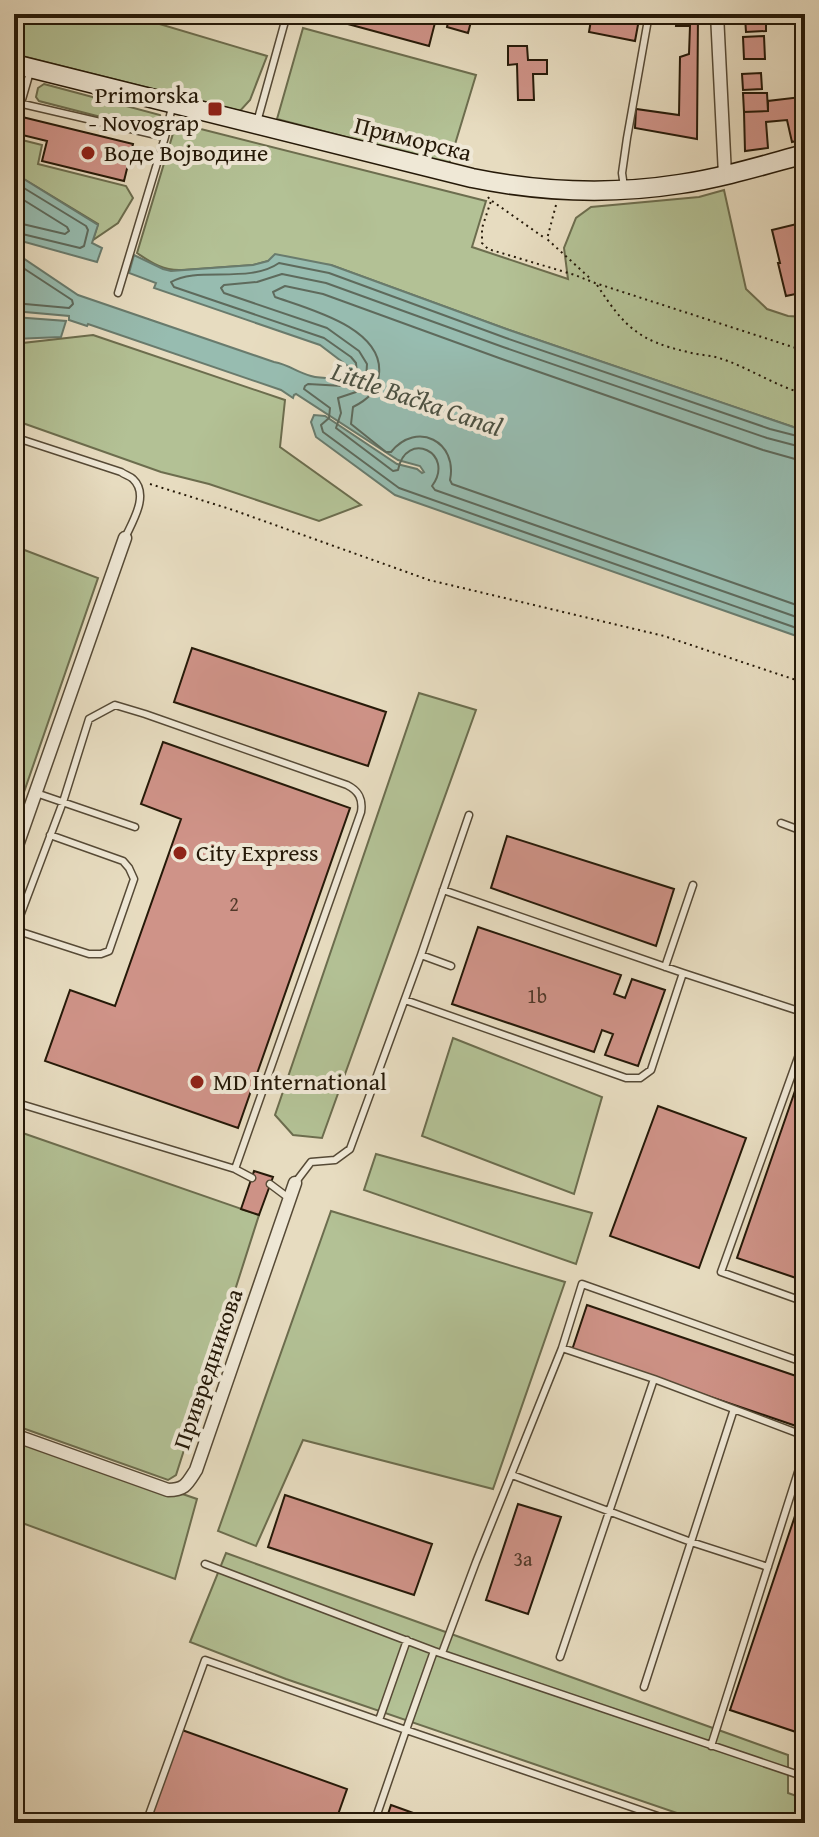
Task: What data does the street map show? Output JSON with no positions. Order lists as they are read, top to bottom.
{
  "streets": {
    "street": ["Приморска", "Привредникова"]
  },
  "water": ["Little Bačka Canal"],
  "places": {
    "transit": ["Primorska - Novograp"],
    "other": ["Воде Војводине", "City Express", "MD International"]
  },
  "house_numbers": ["2", "1b", "3a"]
}
